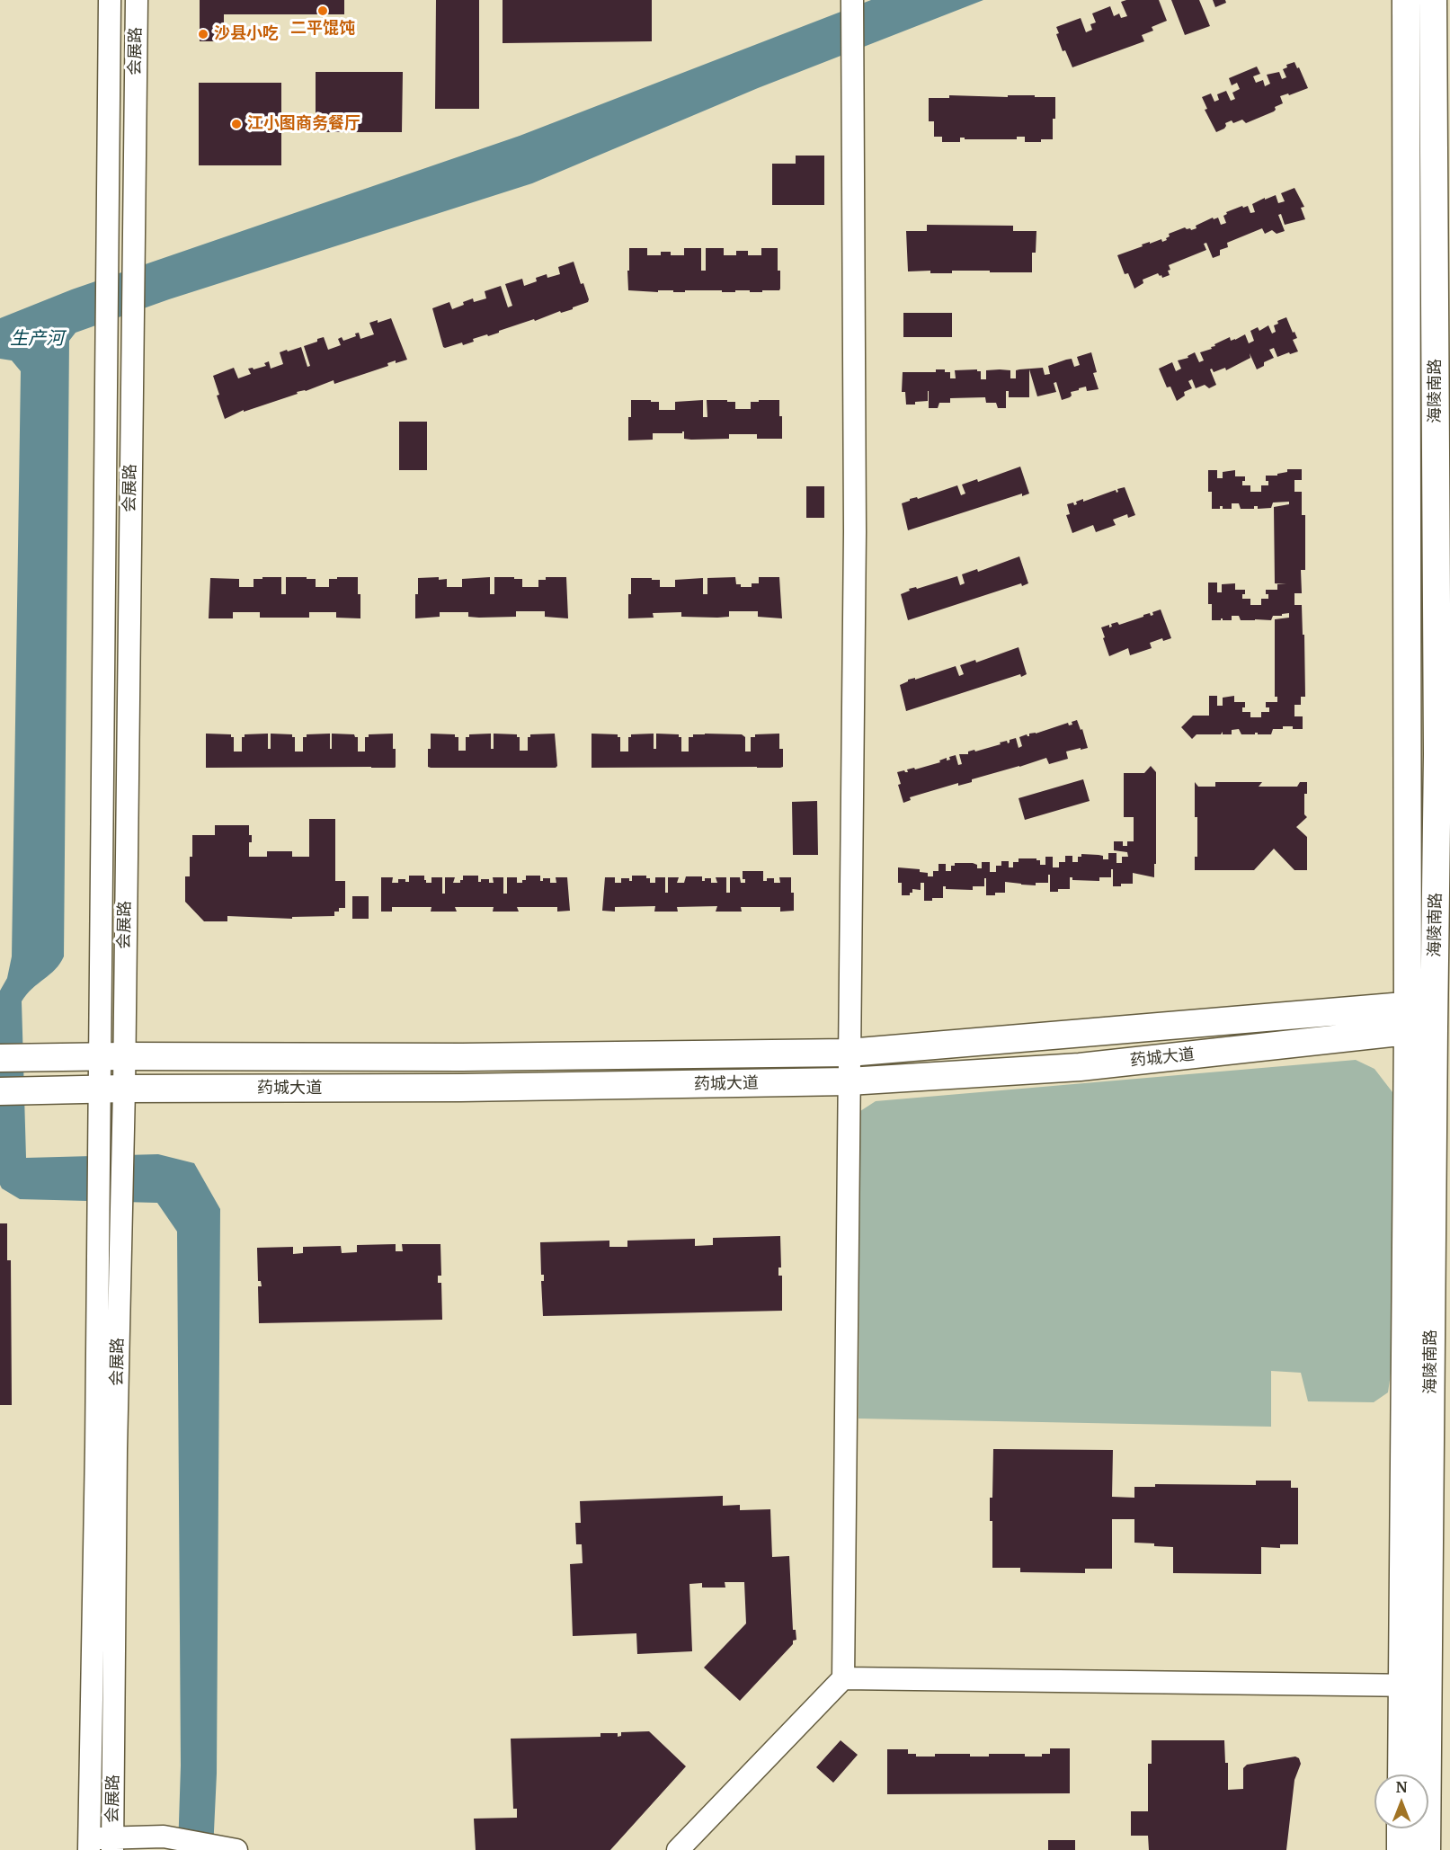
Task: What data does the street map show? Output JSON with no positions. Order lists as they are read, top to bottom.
{
  "streets": {
    "main road": ["海陵南路", "药城大道"],
    "street": ["会展路"]
  },
  "crossings": [
    ["会展路", "药城大道"],
    ["海陵南路", "药城大道"]
  ],
  "water": ["生产河"],
  "places": ["二平馄饨", "沙县小吃", "江小图商务餐厅"],
  "north": "top"
}
